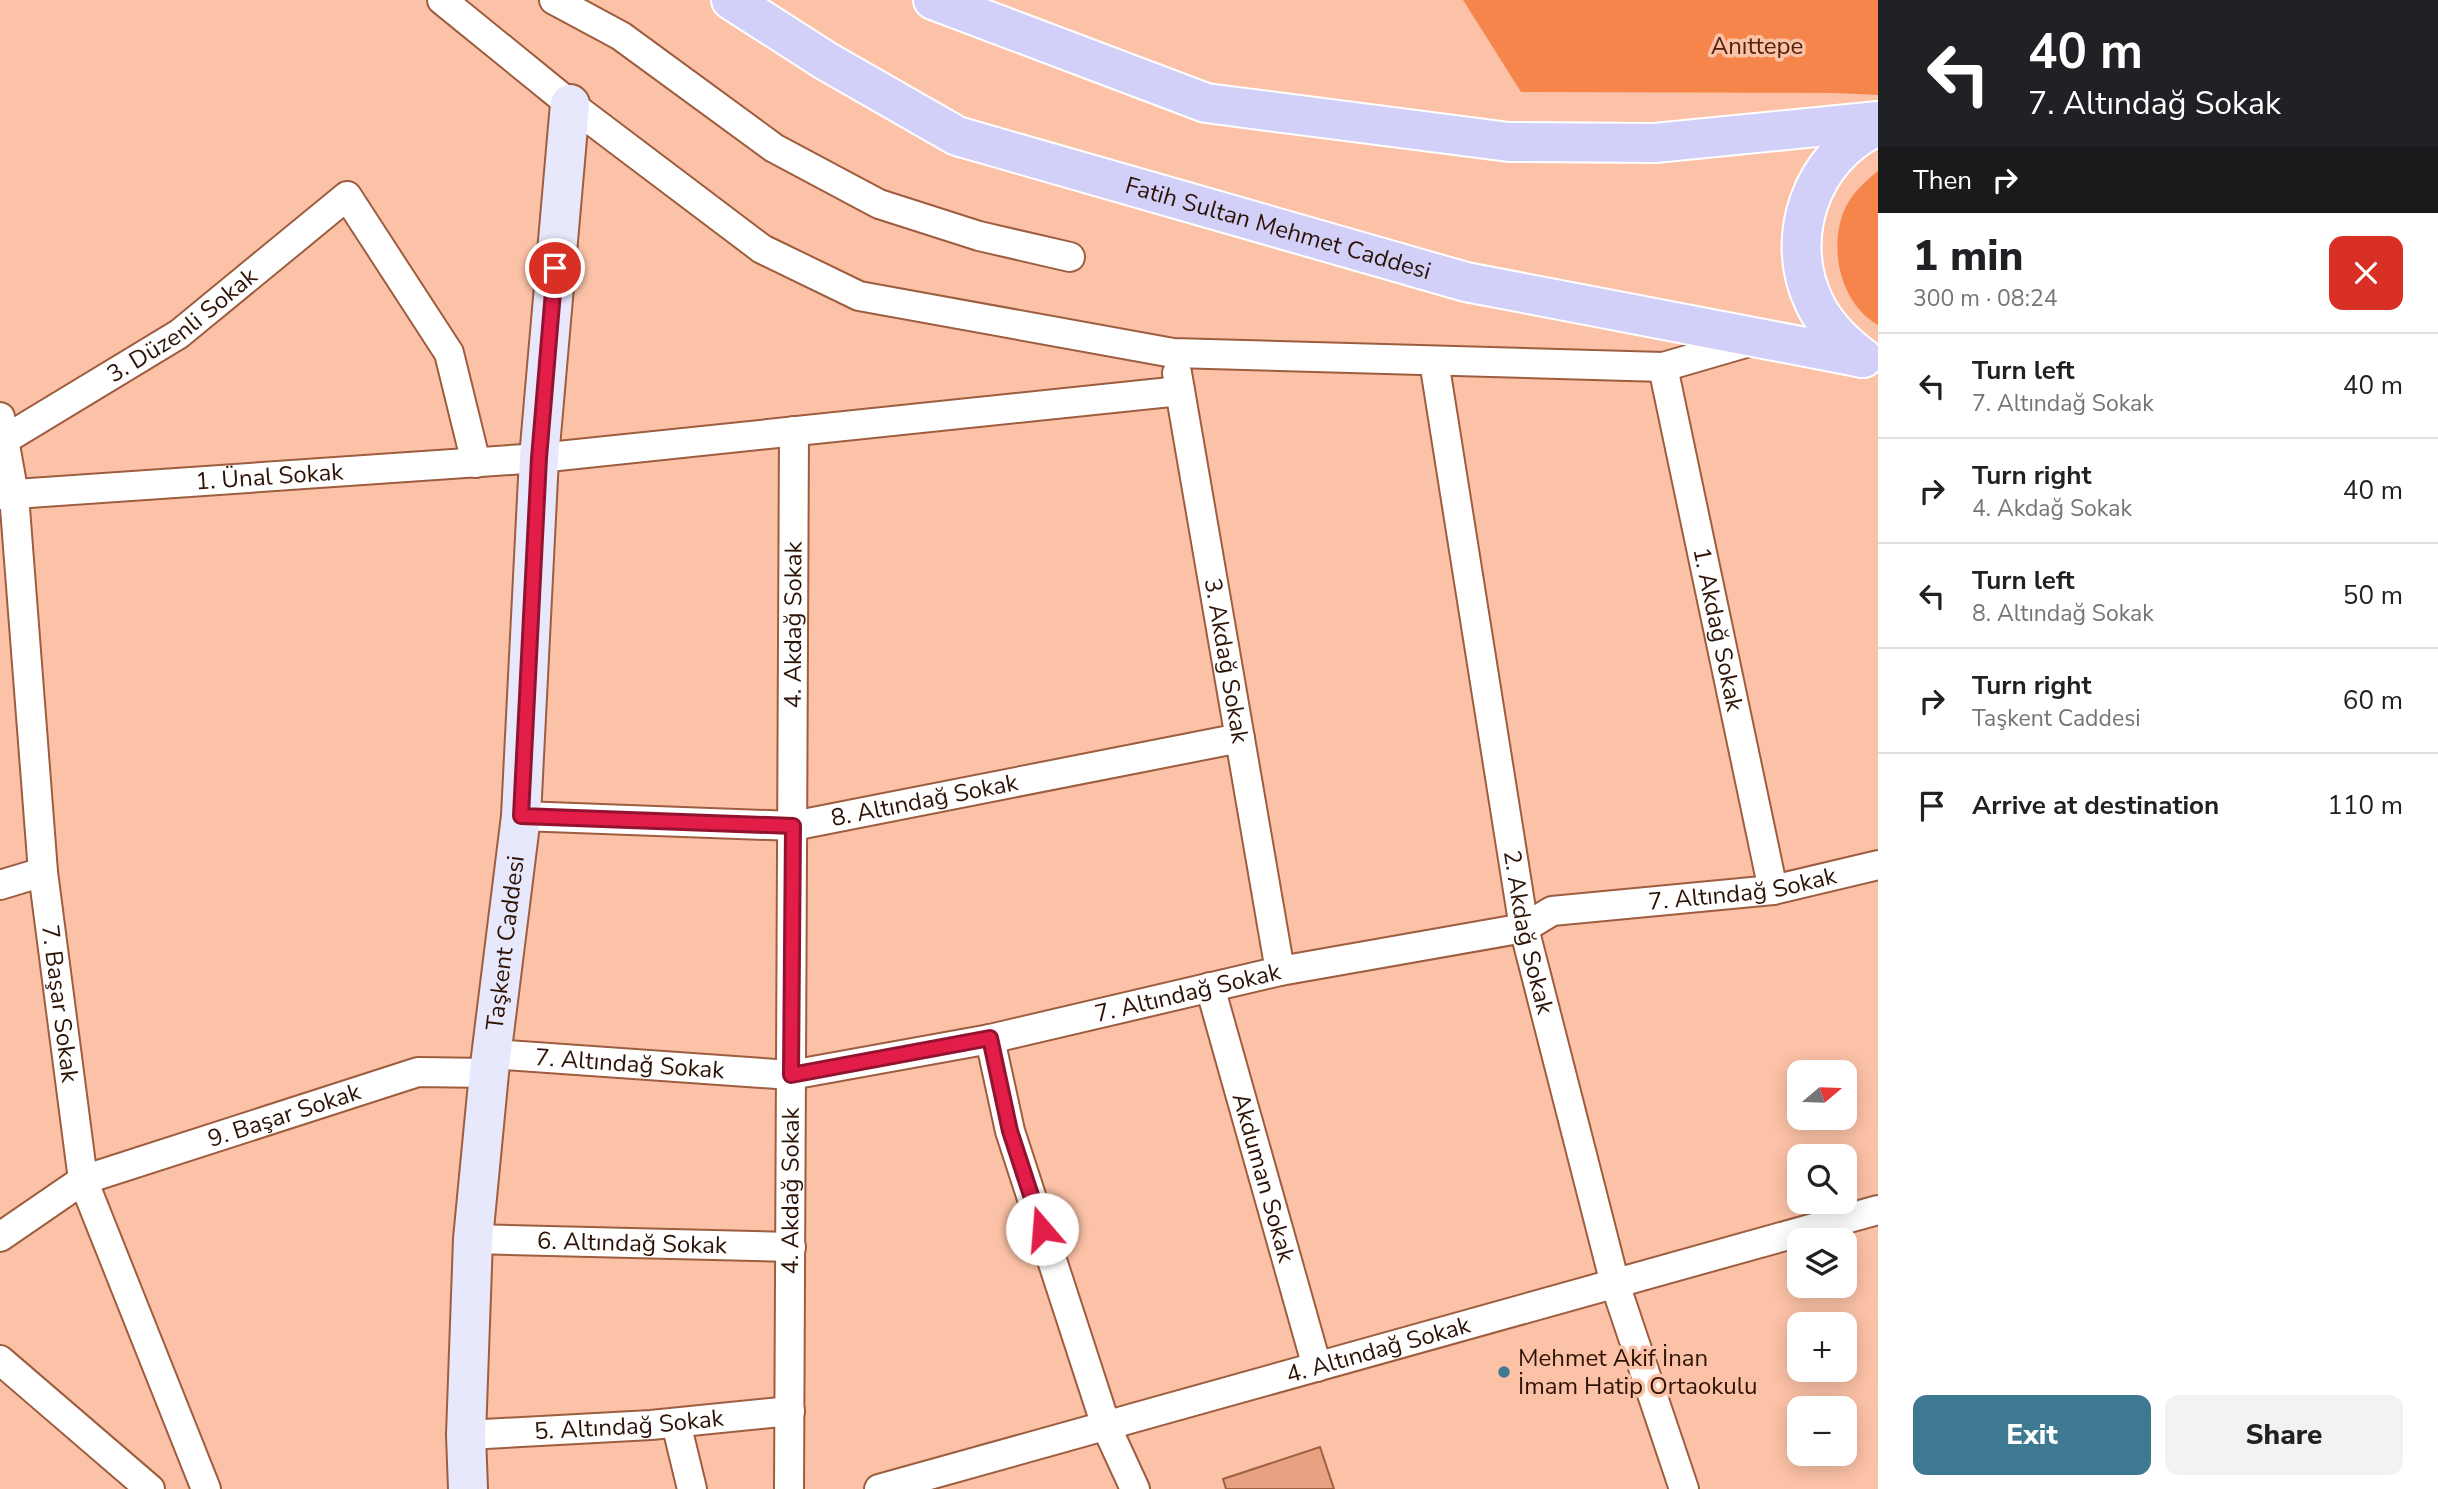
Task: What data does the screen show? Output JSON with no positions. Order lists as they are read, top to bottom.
{
  "streets": {
    "main road": ["Fatih Sultan Mehmet Caddesi"],
    "street": [
      "3. Düzenli Sokak",
      "1. Ünal Sokak",
      "4. Akdağ Sokak",
      "1. Akdağ Sokak",
      "3. Akdağ Sokak",
      "8. Altındağ Sokak",
      "7. Altındağ Sokak",
      "2. Akdağ Sokak",
      "Taşkent Caddesi",
      "7. Başar Sokak",
      "9. Başar Sokak",
      "Akduman Sokak",
      "6. Altındağ Sokak",
      "4. Altındağ Sokak",
      "5. Altındağ Sokak"
    ]
  },
  "crossings": [
    ["3. Düzenli Sokak", "1. Ünal Sokak"],
    ["3. Düzenli Sokak", "7. Başar Sokak"],
    ["1. Ünal Sokak", "4. Akdağ Sokak"],
    ["1. Ünal Sokak", "3. Akdağ Sokak"],
    ["1. Ünal Sokak", "Taşkent Caddesi"],
    ["1. Ünal Sokak", "7. Başar Sokak"],
    ["4. Akdağ Sokak", "8. Altındağ Sokak"],
    ["4. Akdağ Sokak", "7. Altındağ Sokak"],
    ["4. Akdağ Sokak", "6. Altındağ Sokak"],
    ["4. Akdağ Sokak", "5. Altındağ Sokak"],
    ["1. Akdağ Sokak", "7. Altındağ Sokak"],
    ["3. Akdağ Sokak", "8. Altındağ Sokak"],
    ["3. Akdağ Sokak", "7. Altındağ Sokak"],
    ["8. Altındağ Sokak", "Taşkent Caddesi"],
    ["7. Altındağ Sokak", "2. Akdağ Sokak"],
    ["7. Altındağ Sokak", "Taşkent Caddesi"],
    ["7. Altındağ Sokak", "9. Başar Sokak"],
    ["7. Altındağ Sokak", "Akduman Sokak"],
    ["2. Akdağ Sokak", "4. Altındağ Sokak"],
    ["Taşkent Caddesi", "9. Başar Sokak"],
    ["Taşkent Caddesi", "6. Altındağ Sokak"],
    ["Taşkent Caddesi", "5. Altındağ Sokak"],
    ["7. Başar Sokak", "9. Başar Sokak"],
    ["Akduman Sokak", "4. Altındağ Sokak"]
  ],
  "parks": ["Anıttepe"],
  "places": ["Mehmet Akif İnan İmam Hatip Ortaokulu"],
  "north": "right",
  "page": {
    "turn": ["40 m", "7. Altındağ Sokak"],
    "then": "Then",
    "heading": ["1 min", "300 m · 08:24"],
    "list": [
      {
        "name": "Turn left",
        "note": "7. Altındağ Sokak",
        "value": "40 m"
      },
      {
        "name": "Turn right",
        "note": "4. Akdağ Sokak",
        "value": "40 m"
      },
      {
        "name": "Turn left",
        "note": "8. Altındağ Sokak",
        "value": "50 m"
      },
      {
        "name": "Turn right",
        "note": "Taşkent Caddesi",
        "value": "60 m"
      },
      {
        "name": "Arrive at destination",
        "value": "110 m"
      }
    ],
    "map_buttons": ["+", "−"],
    "buttons": ["Exit", "Share"]
  }
}
